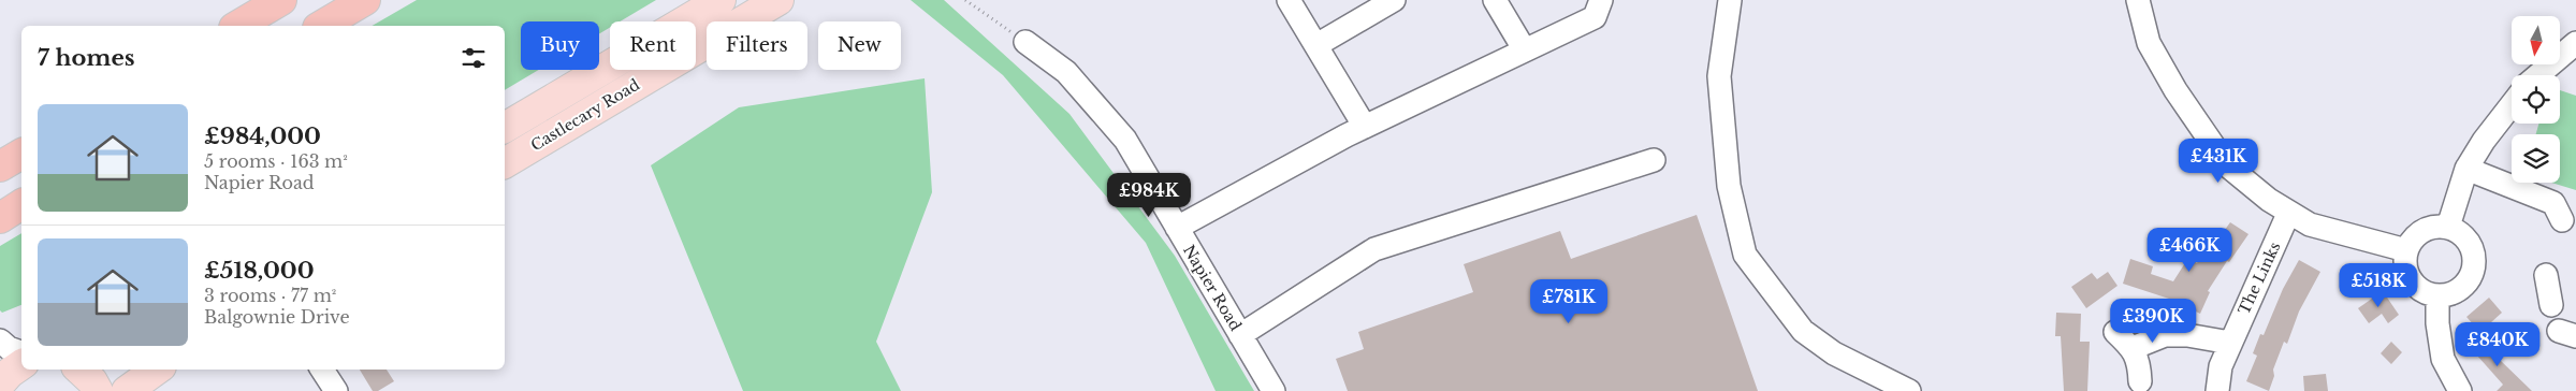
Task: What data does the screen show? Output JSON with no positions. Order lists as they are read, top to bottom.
{
  "streets": {
    "main road": ["Castlecary Road"],
    "street": ["The Links", "Napier Road"]
  },
  "north": "bottom",
  "page": {
    "chip": [
      "Buy",
      "Rent",
      "Filters",
      "New"
    ],
    "heading": "7 homes",
    "list": [
      {
        "name": "£984,000",
        "note": "5 rooms · 163 m² · Napier Road"
      },
      {
        "name": "£518,000",
        "note": "3 rooms · 77 m² · Balgownie Drive"
      }
    ],
    "price": [
      "£431K",
      "£984K",
      "£466K",
      "£518K",
      "£781K",
      "£390K",
      "£840K"
    ]
  }
}
